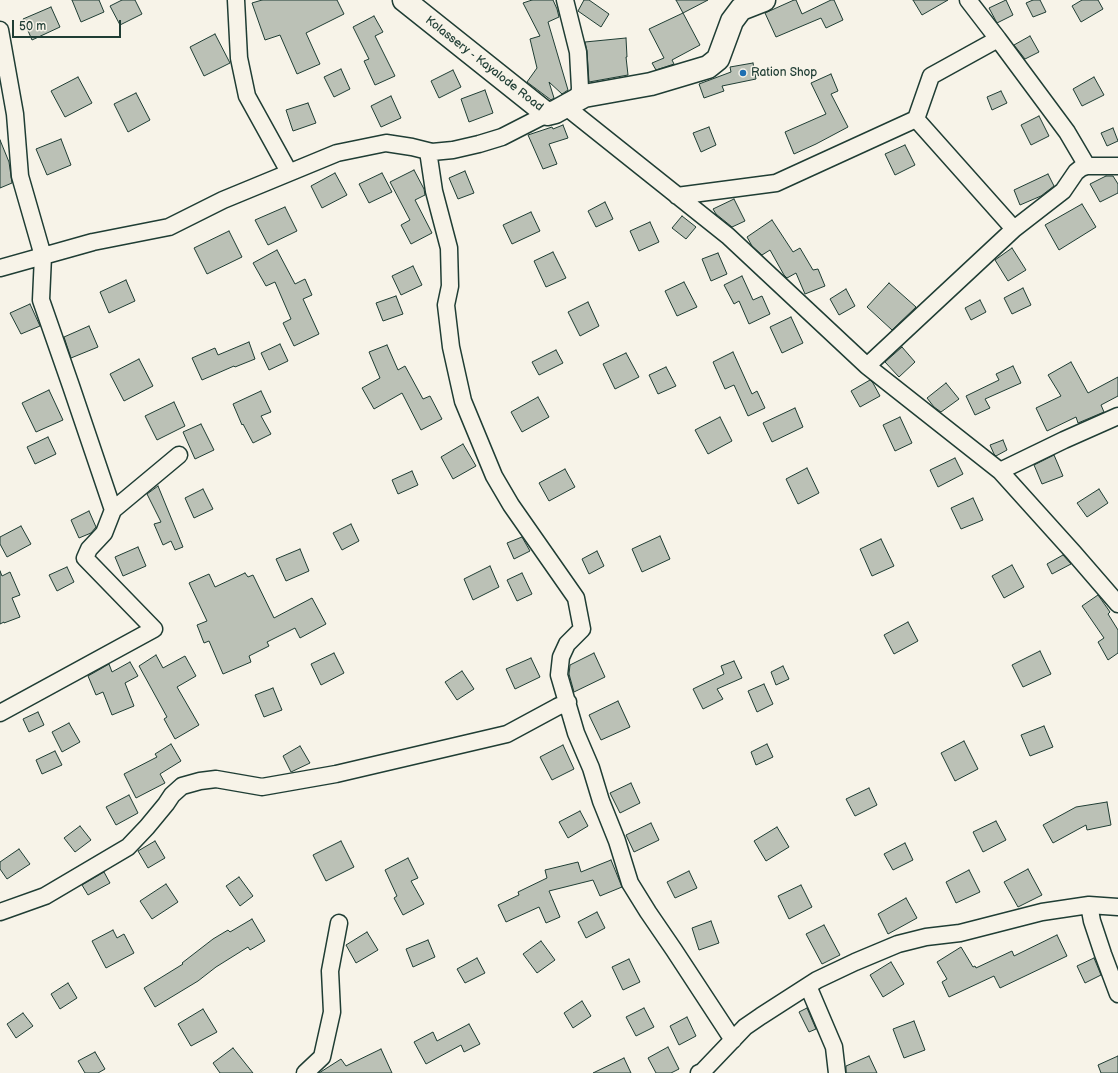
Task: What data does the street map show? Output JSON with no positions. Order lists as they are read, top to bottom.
{
  "streets": {
    "main road": ["Kolassery - Kayalode Road"]
  },
  "places": ["Ration Shop"],
  "scale_bar": "50 m"
}
